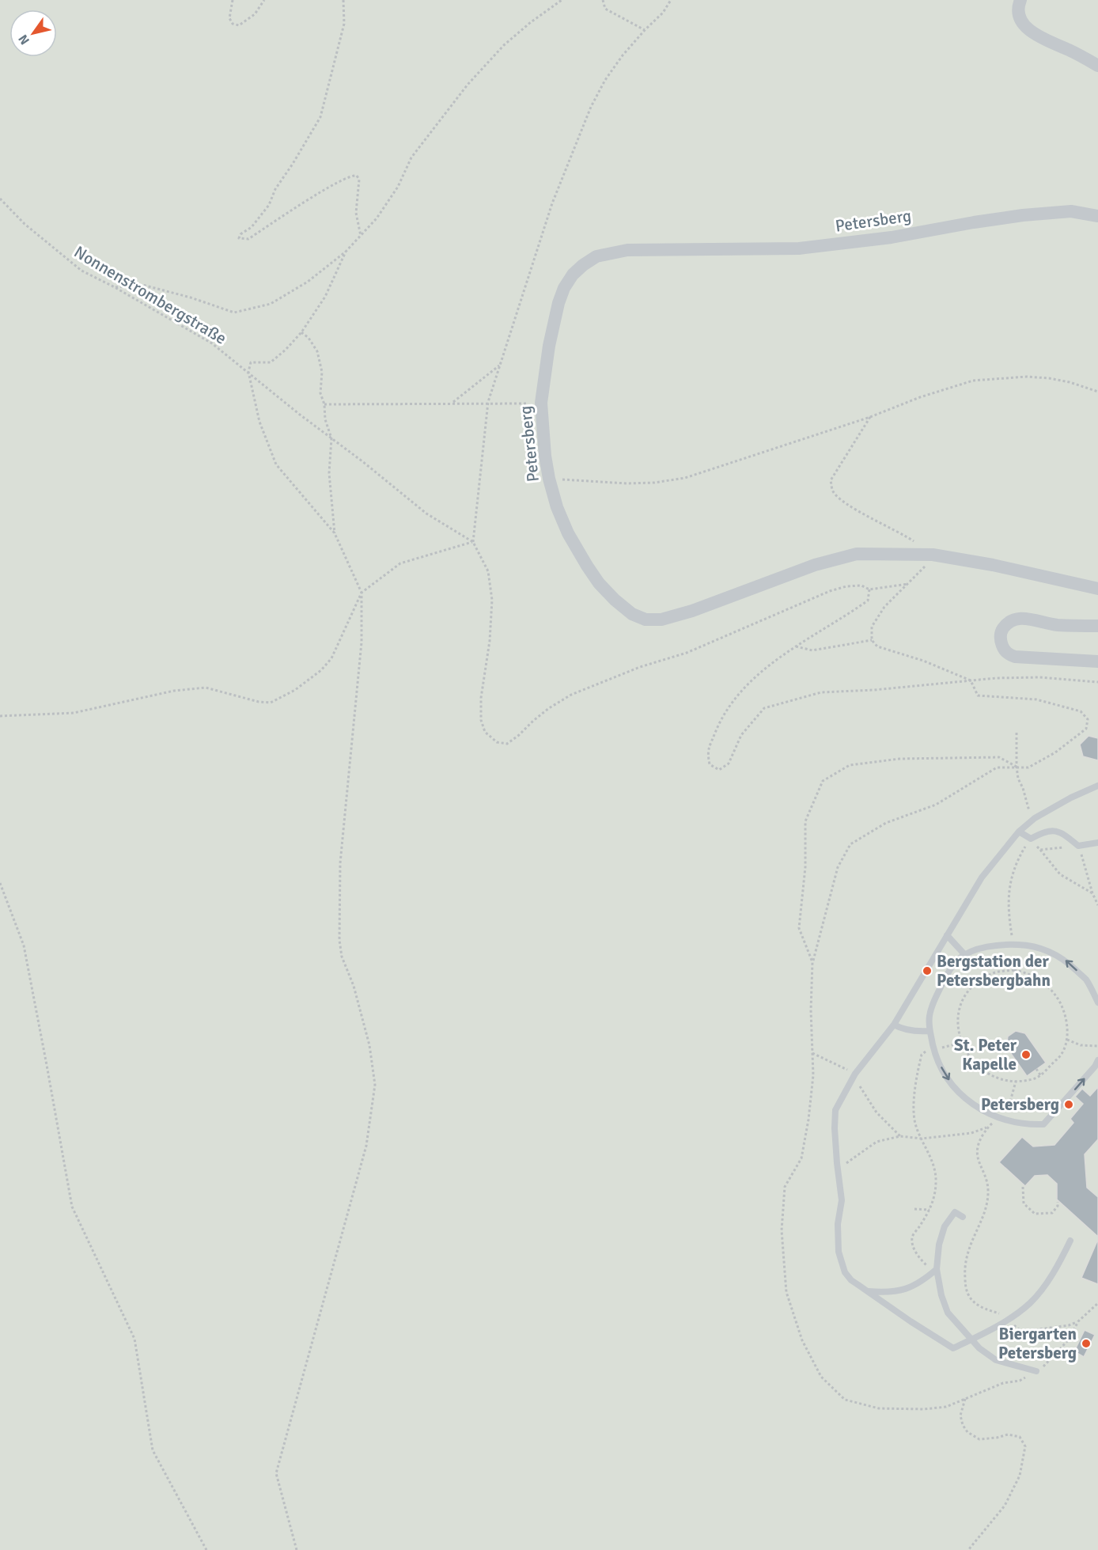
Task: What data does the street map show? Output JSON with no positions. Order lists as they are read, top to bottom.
{
  "streets": {
    "street": ["Petersberg"],
    "path": ["Nonnenstrombergstraße"]
  },
  "places": [
    "Bergstation der Petersbergbahn",
    "St. Peter Kapelle",
    "Petersberg",
    "Biergarten Petersberg"
  ],
  "north": "bottom left"
}
